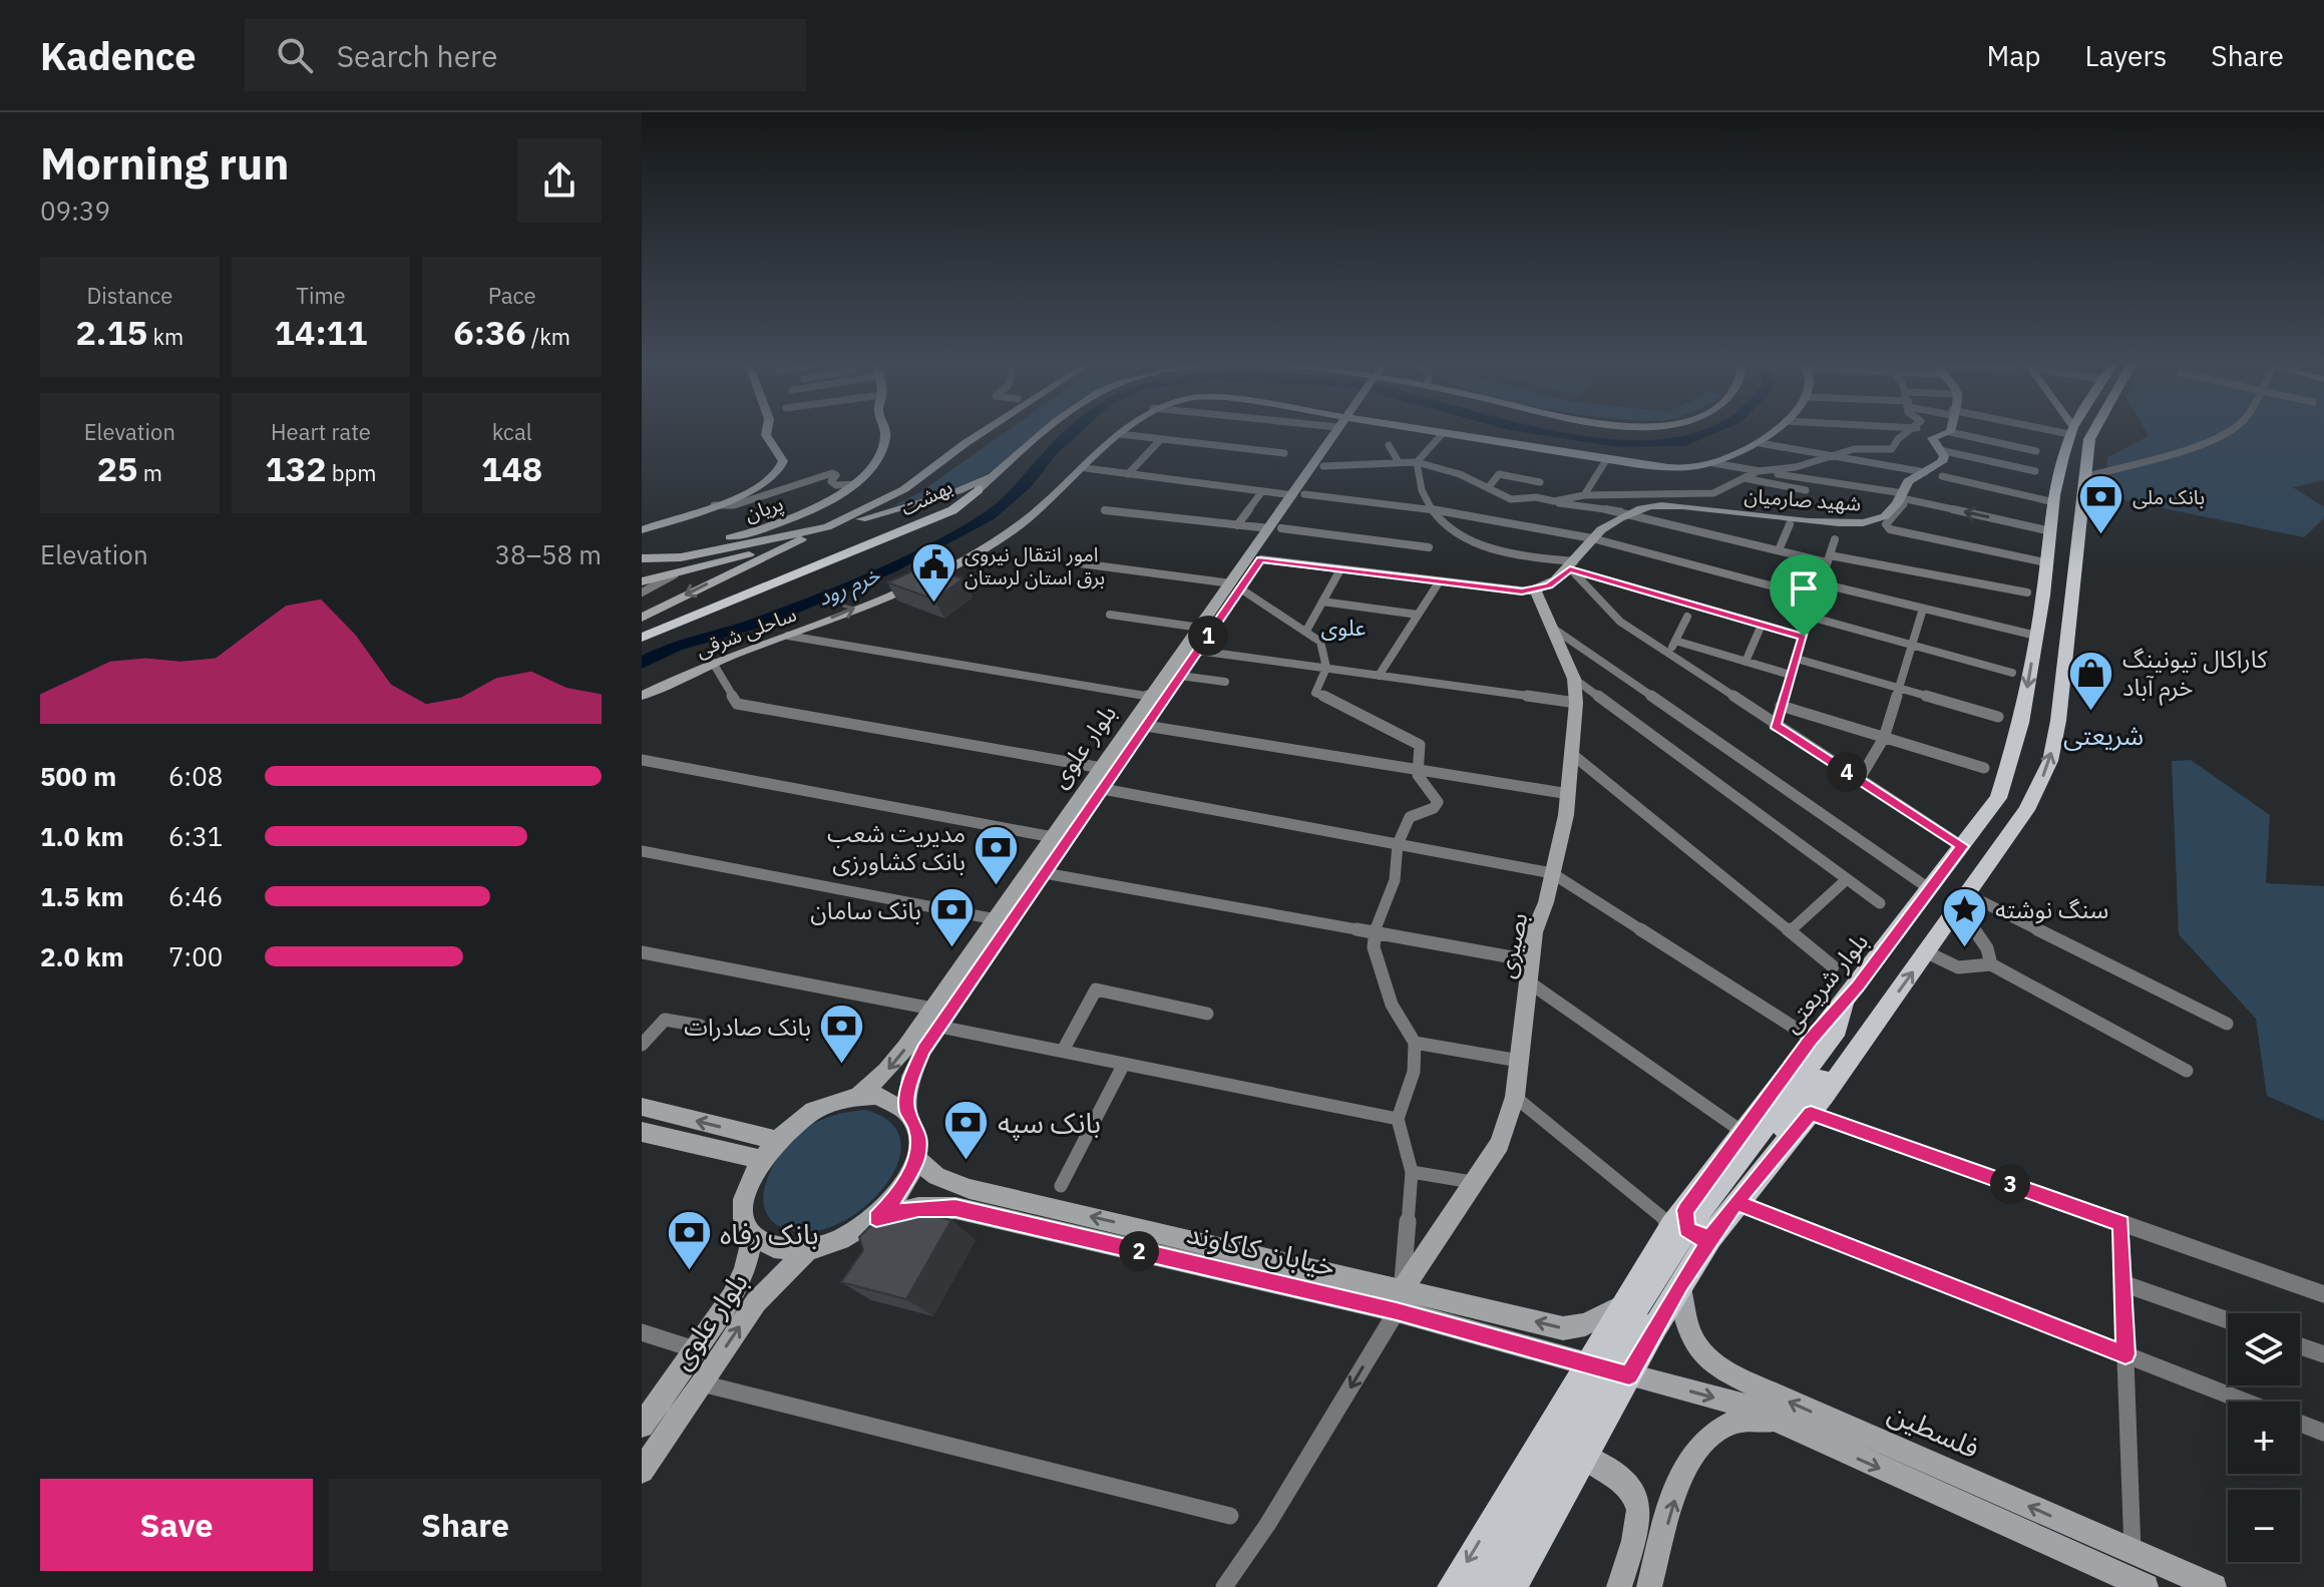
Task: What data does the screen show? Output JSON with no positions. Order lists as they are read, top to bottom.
{
  "streets": {
    "main road": [
      "بهشت",
      "شهید صارمیان",
      "پریان",
      "ساحلی شرقی",
      "بلوار علوی",
      "بصیری",
      "بلوار شریعتی",
      "خیابان کاکاوند",
      "فلسطین"
    ]
  },
  "crossings": [
    ["شهید صارمیان", "بصیری"],
    ["بلوار علوی", "خیابان کاکاوند"],
    ["بصیری", "خیابان کاکاوند"],
    ["بلوار شریعتی", "خیابان کاکاوند"]
  ],
  "districts": ["علوی", "شریعتی"],
  "water": ["خرم رود"],
  "places": {
    "bank": [
      "بانک ملی",
      "مدیریت شعب بانک کشاورزی",
      "بانک سامان",
      "بانک صادرات",
      "بانک سپه",
      "بانک رفاه"
    ],
    "public building": ["امور انتقال نیروی برق استان لرستان"],
    "shop": ["کاراکال تیونینگ خرم آباد"],
    "place": ["سنگ نوشته"]
  },
  "page": {
    "header": "Kadence",
    "search": "Search here",
    "nav": ["Map", "Layers", "Share"],
    "heading": ["Morning run", "09:39"],
    "stats": [
      ["Distance", "2.15 km"],
      ["Time", "14:11"],
      ["Pace", "6:36 /km"],
      ["Elevation", "25 m"],
      ["Heart rate", "132 bpm"],
      ["kcal", "148"]
    ],
    "chart": ["Elevation", "38–58 m"],
    "pins": [
      "1",
      "4",
      "3",
      "2"
    ],
    "list": [
      {
        "name": "500 m",
        "note": "6:08"
      },
      {
        "name": "1.0 km",
        "note": "6:31"
      },
      {
        "name": "1.5 km",
        "note": "6:46"
      },
      {
        "name": "2.0 km",
        "note": "7:00"
      }
    ],
    "map_buttons": ["+", "−"],
    "buttons": ["Save", "Share"]
  }
}
